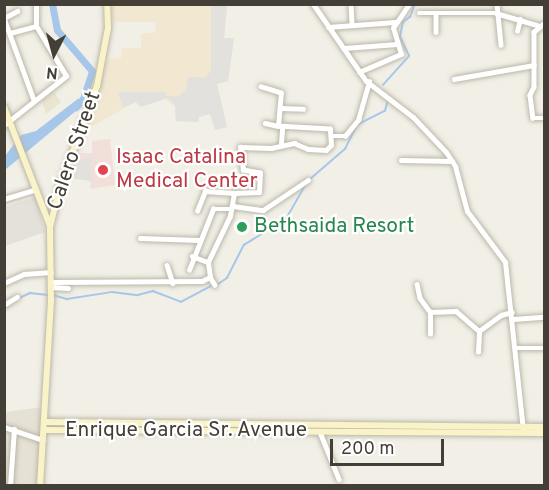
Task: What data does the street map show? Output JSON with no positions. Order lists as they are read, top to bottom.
{
  "streets": {
    "main road": ["Calero Street", "Enrique Garcia Sr. Avenue"]
  },
  "places": ["Isaac Catalina Medical Center", "Bethsaida Resort"],
  "scale_bar": "200 m",
  "north": "bottom"
}
